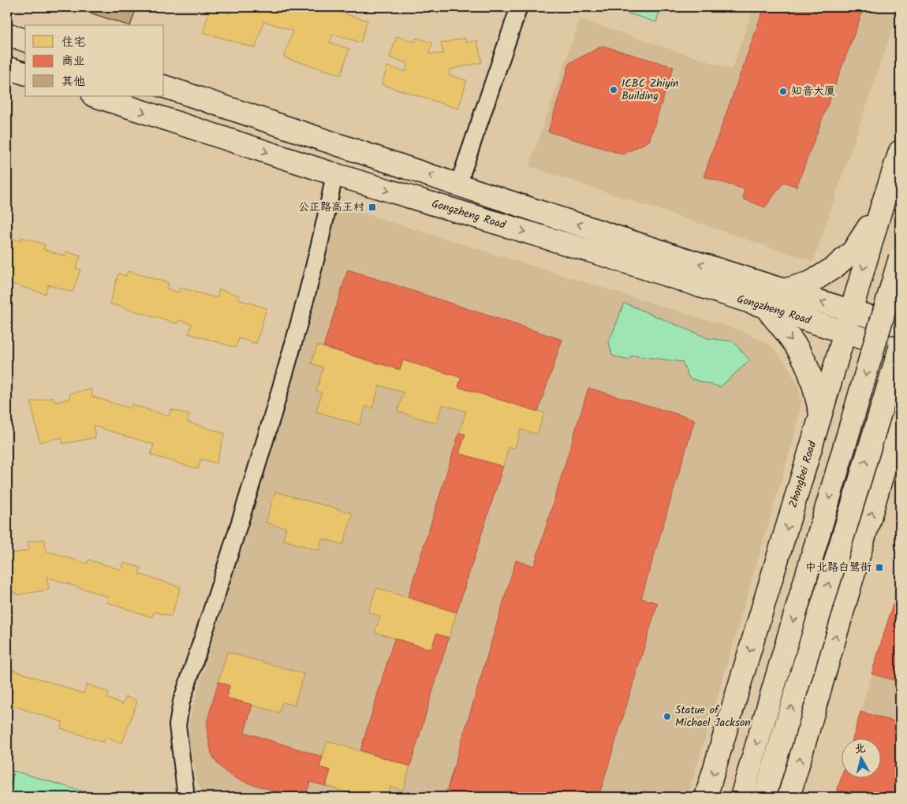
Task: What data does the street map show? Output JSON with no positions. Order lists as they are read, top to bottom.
{
  "streets": {
    "main road": ["Gongzheng Road", "Zhongbei Road"]
  },
  "crossings": [
    ["Gongzheng Road", "Zhongbei Road"]
  ],
  "places": {
    "other": ["ICBC Zhiyin Building", "知音大厦", "Statue of Michael Jackson"],
    "transit": ["公正路高王村", "中北路白鹭街"]
  },
  "legend": ["住宅", "商业", "其他"],
  "north": "top"
}
